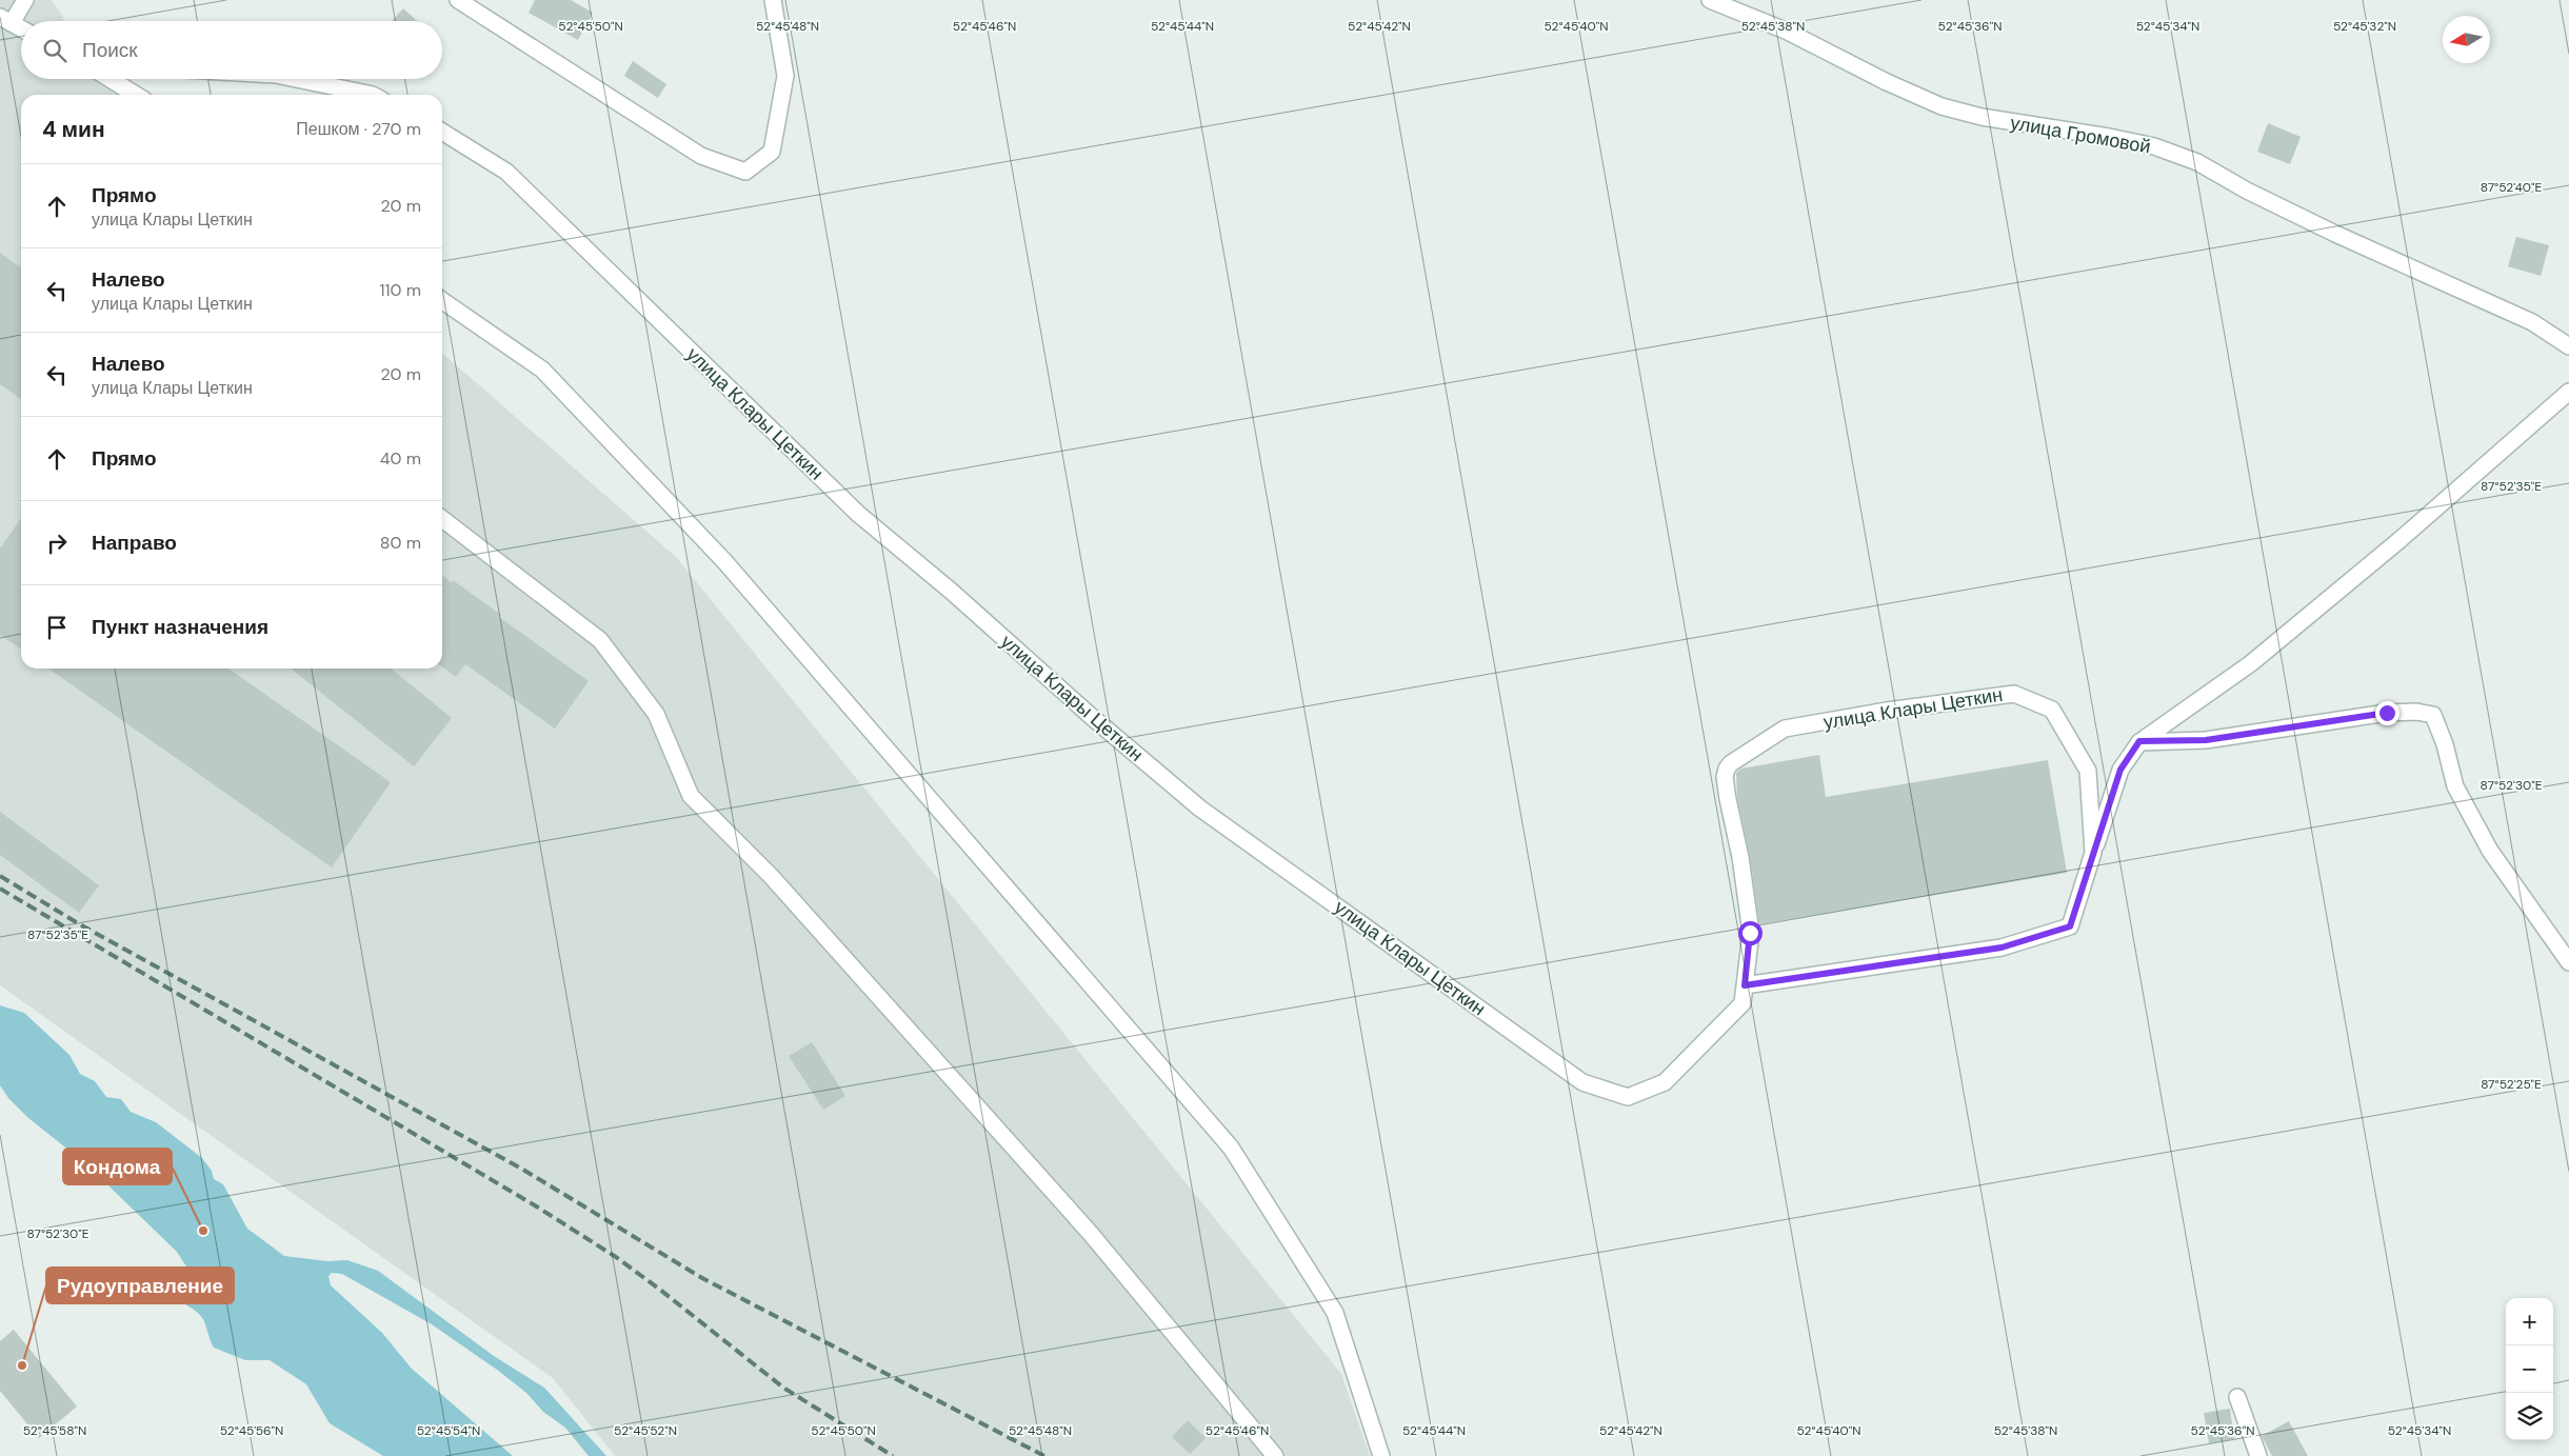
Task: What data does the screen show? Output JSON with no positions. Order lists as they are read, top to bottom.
{
  "streets": {
    "street": ["улица Громовой", "улица Клары Цеткин"]
  },
  "places": ["Кондома", "Рудоуправление"],
  "north": "left",
  "page": {
    "search": "Поиск",
    "heading": ["4 мин", "Пешком · 270 m"],
    "list": [
      ["Прямо", "улица Клары Цеткин", "20 m"],
      ["Налево", "улица Клары Цеткин", "110 m"],
      ["Налево", "улица Клары Цеткин", "20 m"],
      ["Прямо", "40 m"],
      ["Направо", "80 m"],
      "Пункт назначения"
    ],
    "map_buttons": ["+", "−"]
  },
  "coordinates": [
    "52°45'32\"N",
    "52°45'50\"N",
    "52°45'48\"N",
    "52°45'46\"N",
    "52°45'44\"N",
    "52°45'42\"N",
    "52°45'40\"N",
    "52°45'38\"N",
    "52°45'36\"N",
    "52°45'34\"N",
    "87°52'40\"E",
    "87°52'35\"E",
    "87°52'30\"E",
    "87°52'25\"E",
    "52°45'58\"N",
    "52°45'56\"N",
    "52°45'54\"N",
    "52°45'52\"N"
  ]
}
